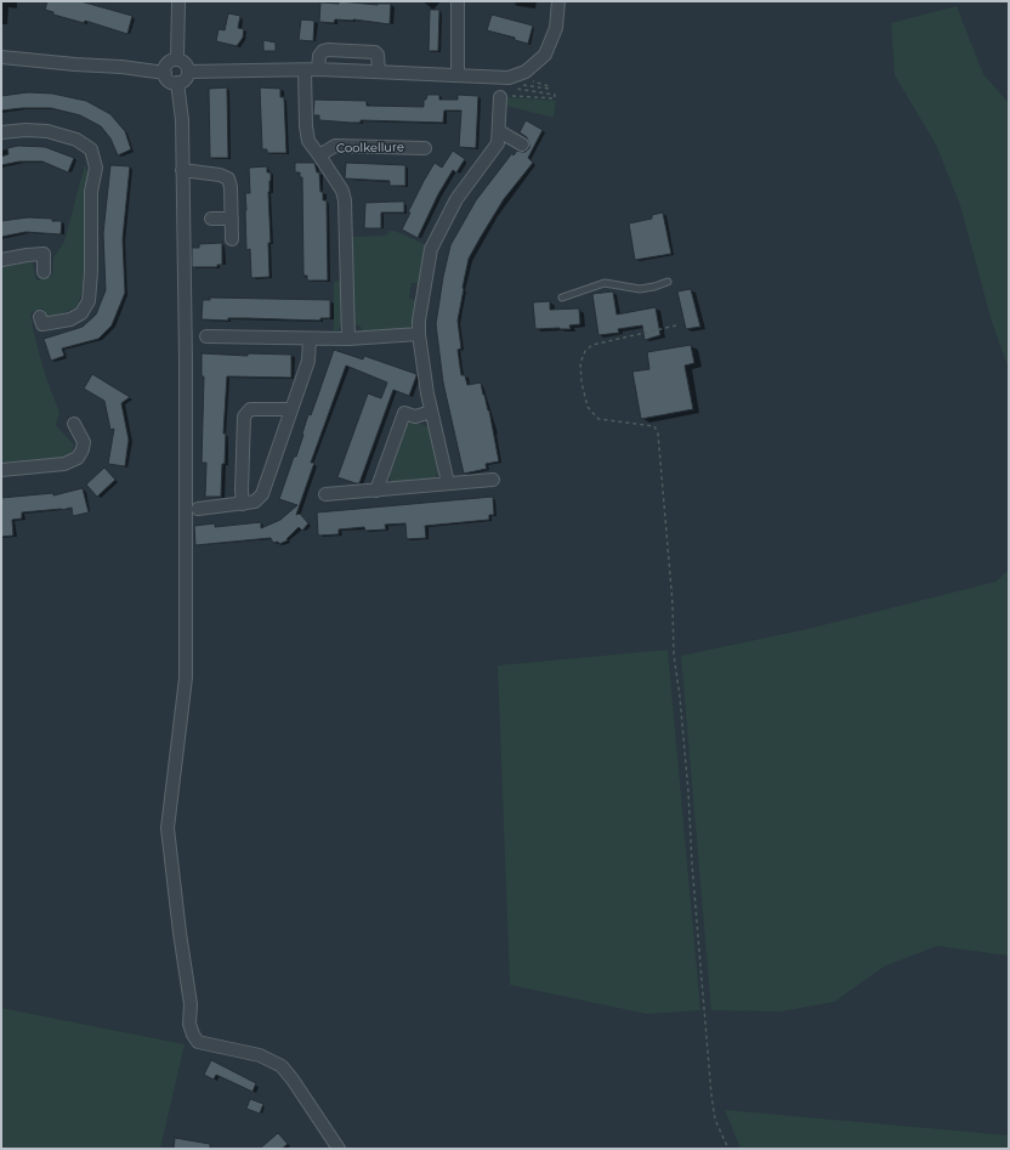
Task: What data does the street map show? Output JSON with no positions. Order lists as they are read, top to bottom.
{
  "streets": {
    "street": ["Coolkellure"]
  }
}
